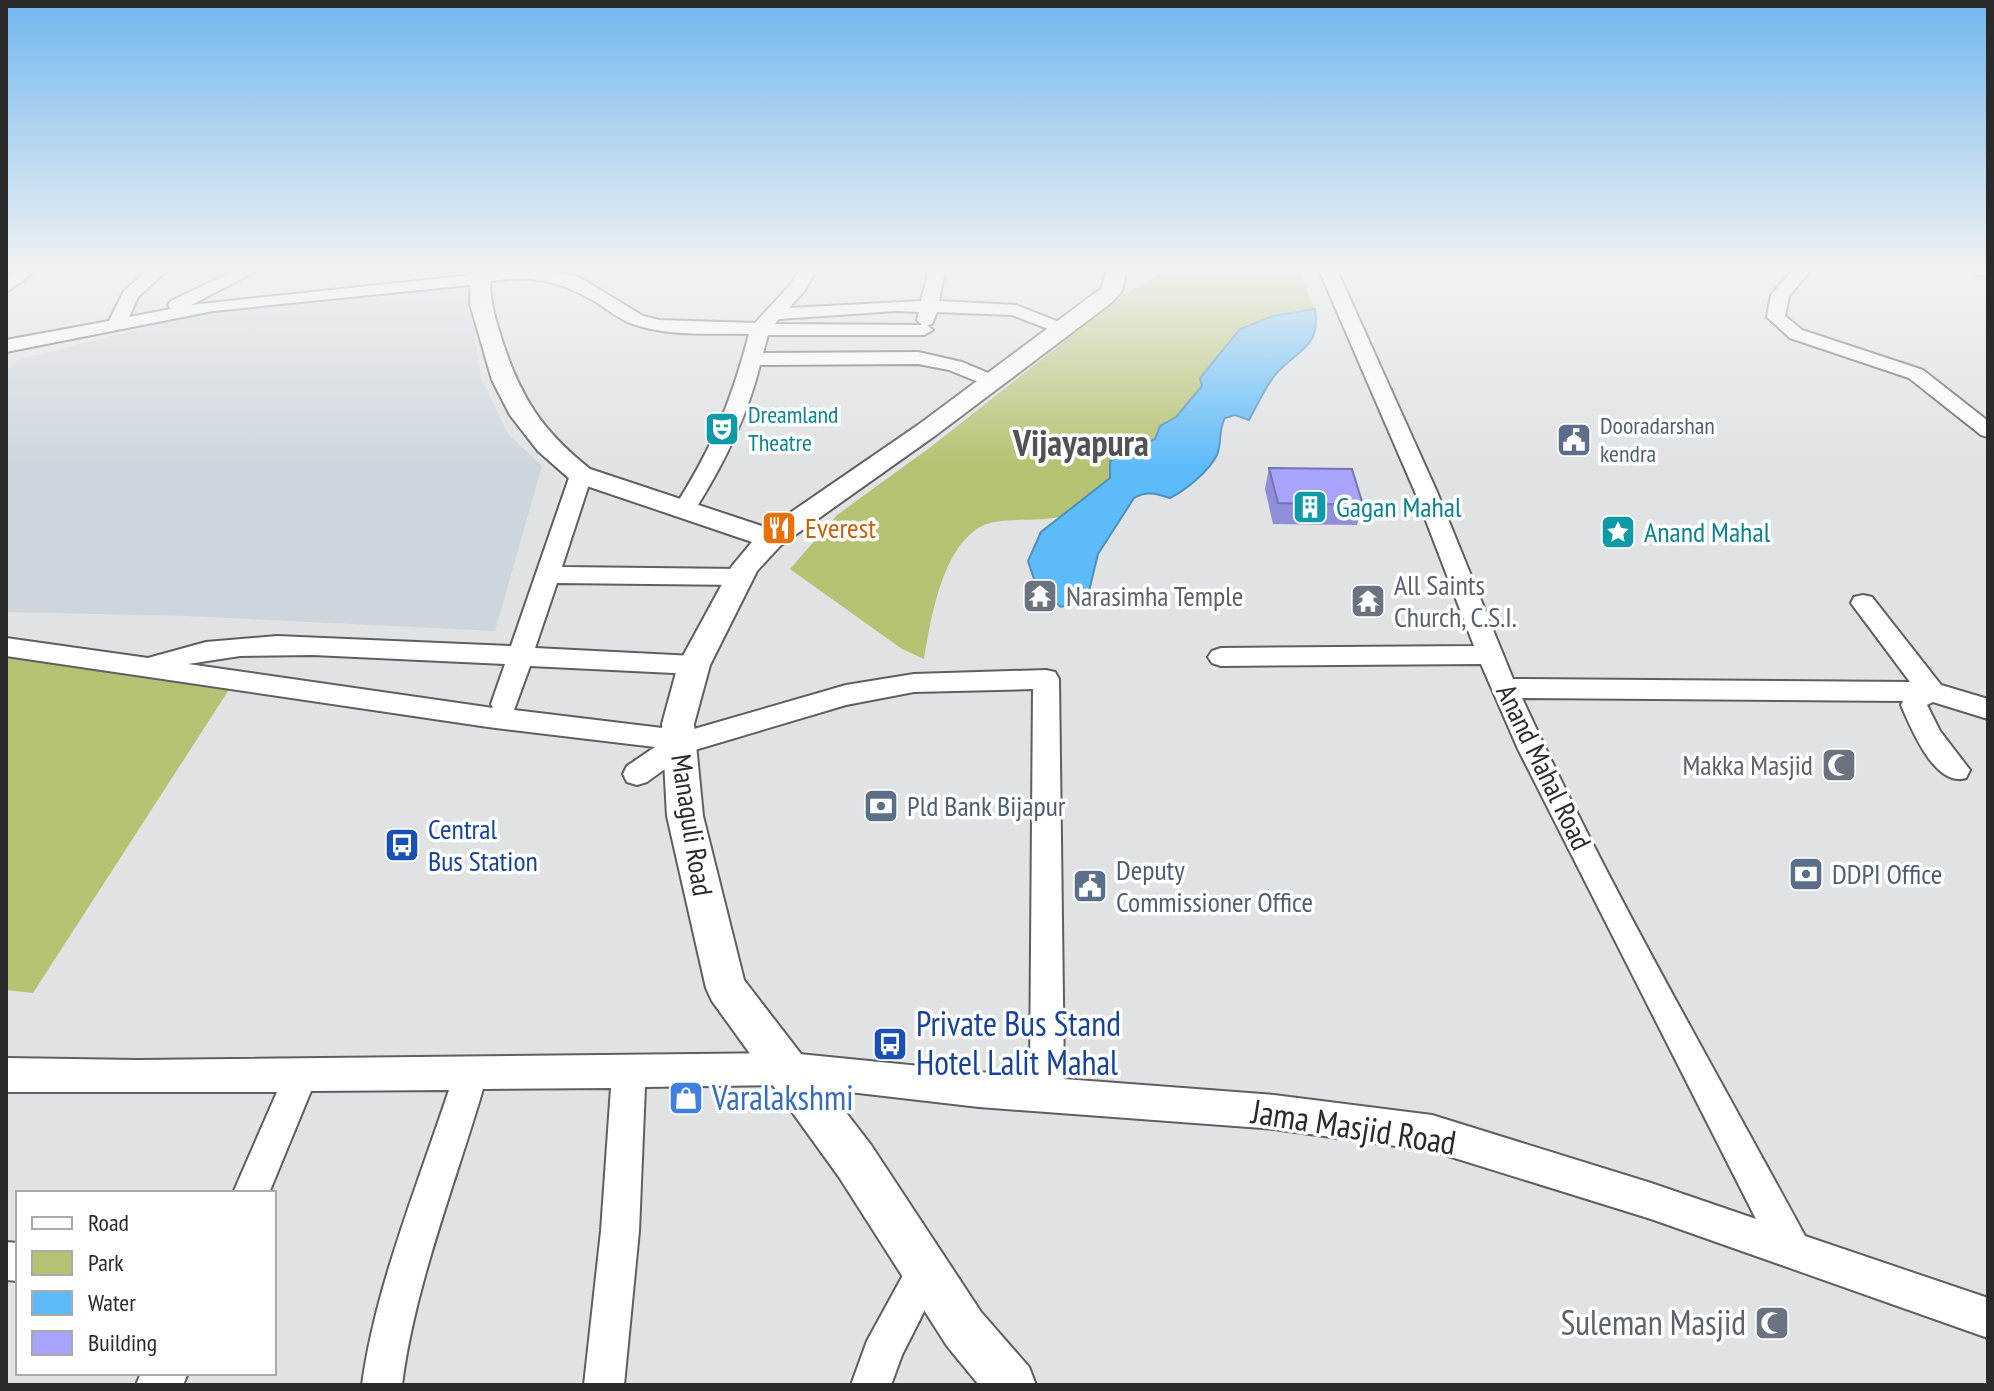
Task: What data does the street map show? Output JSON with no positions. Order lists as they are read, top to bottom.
{
  "streets": {
    "main road": ["Managuli Road"],
    "street": ["Anand Mahal Road", "Jama Masjid Road"]
  },
  "crossings": [
    ["Anand Mahal Road", "Jama Masjid Road"],
    ["Managuli Road", "Jama Masjid Road"]
  ],
  "districts": ["Vijayapura"],
  "places": {
    "theatre": ["Dreamland Theatre"],
    "public building": ["Dooradarshan kendra", "Deputy Commissioner Office"],
    "building": ["Gagan Mahal"],
    "restaurant": ["Everest"],
    "place": ["Anand Mahal"],
    "temple": ["Narasimha Temple", "All Saints Church, C.S.I."],
    "mosque": ["Makka Masjid", "Suleman Masjid"],
    "bank": ["Pld Bank Bijapur", "DDPI Office"],
    "bus stop": ["Central Bus Station", "Private Bus Stand Hotel Lalit Mahal"],
    "shop": ["Varalakshmi"]
  },
  "legend": [
    "Road",
    "Park",
    "Water",
    "Building"
  ]
}
